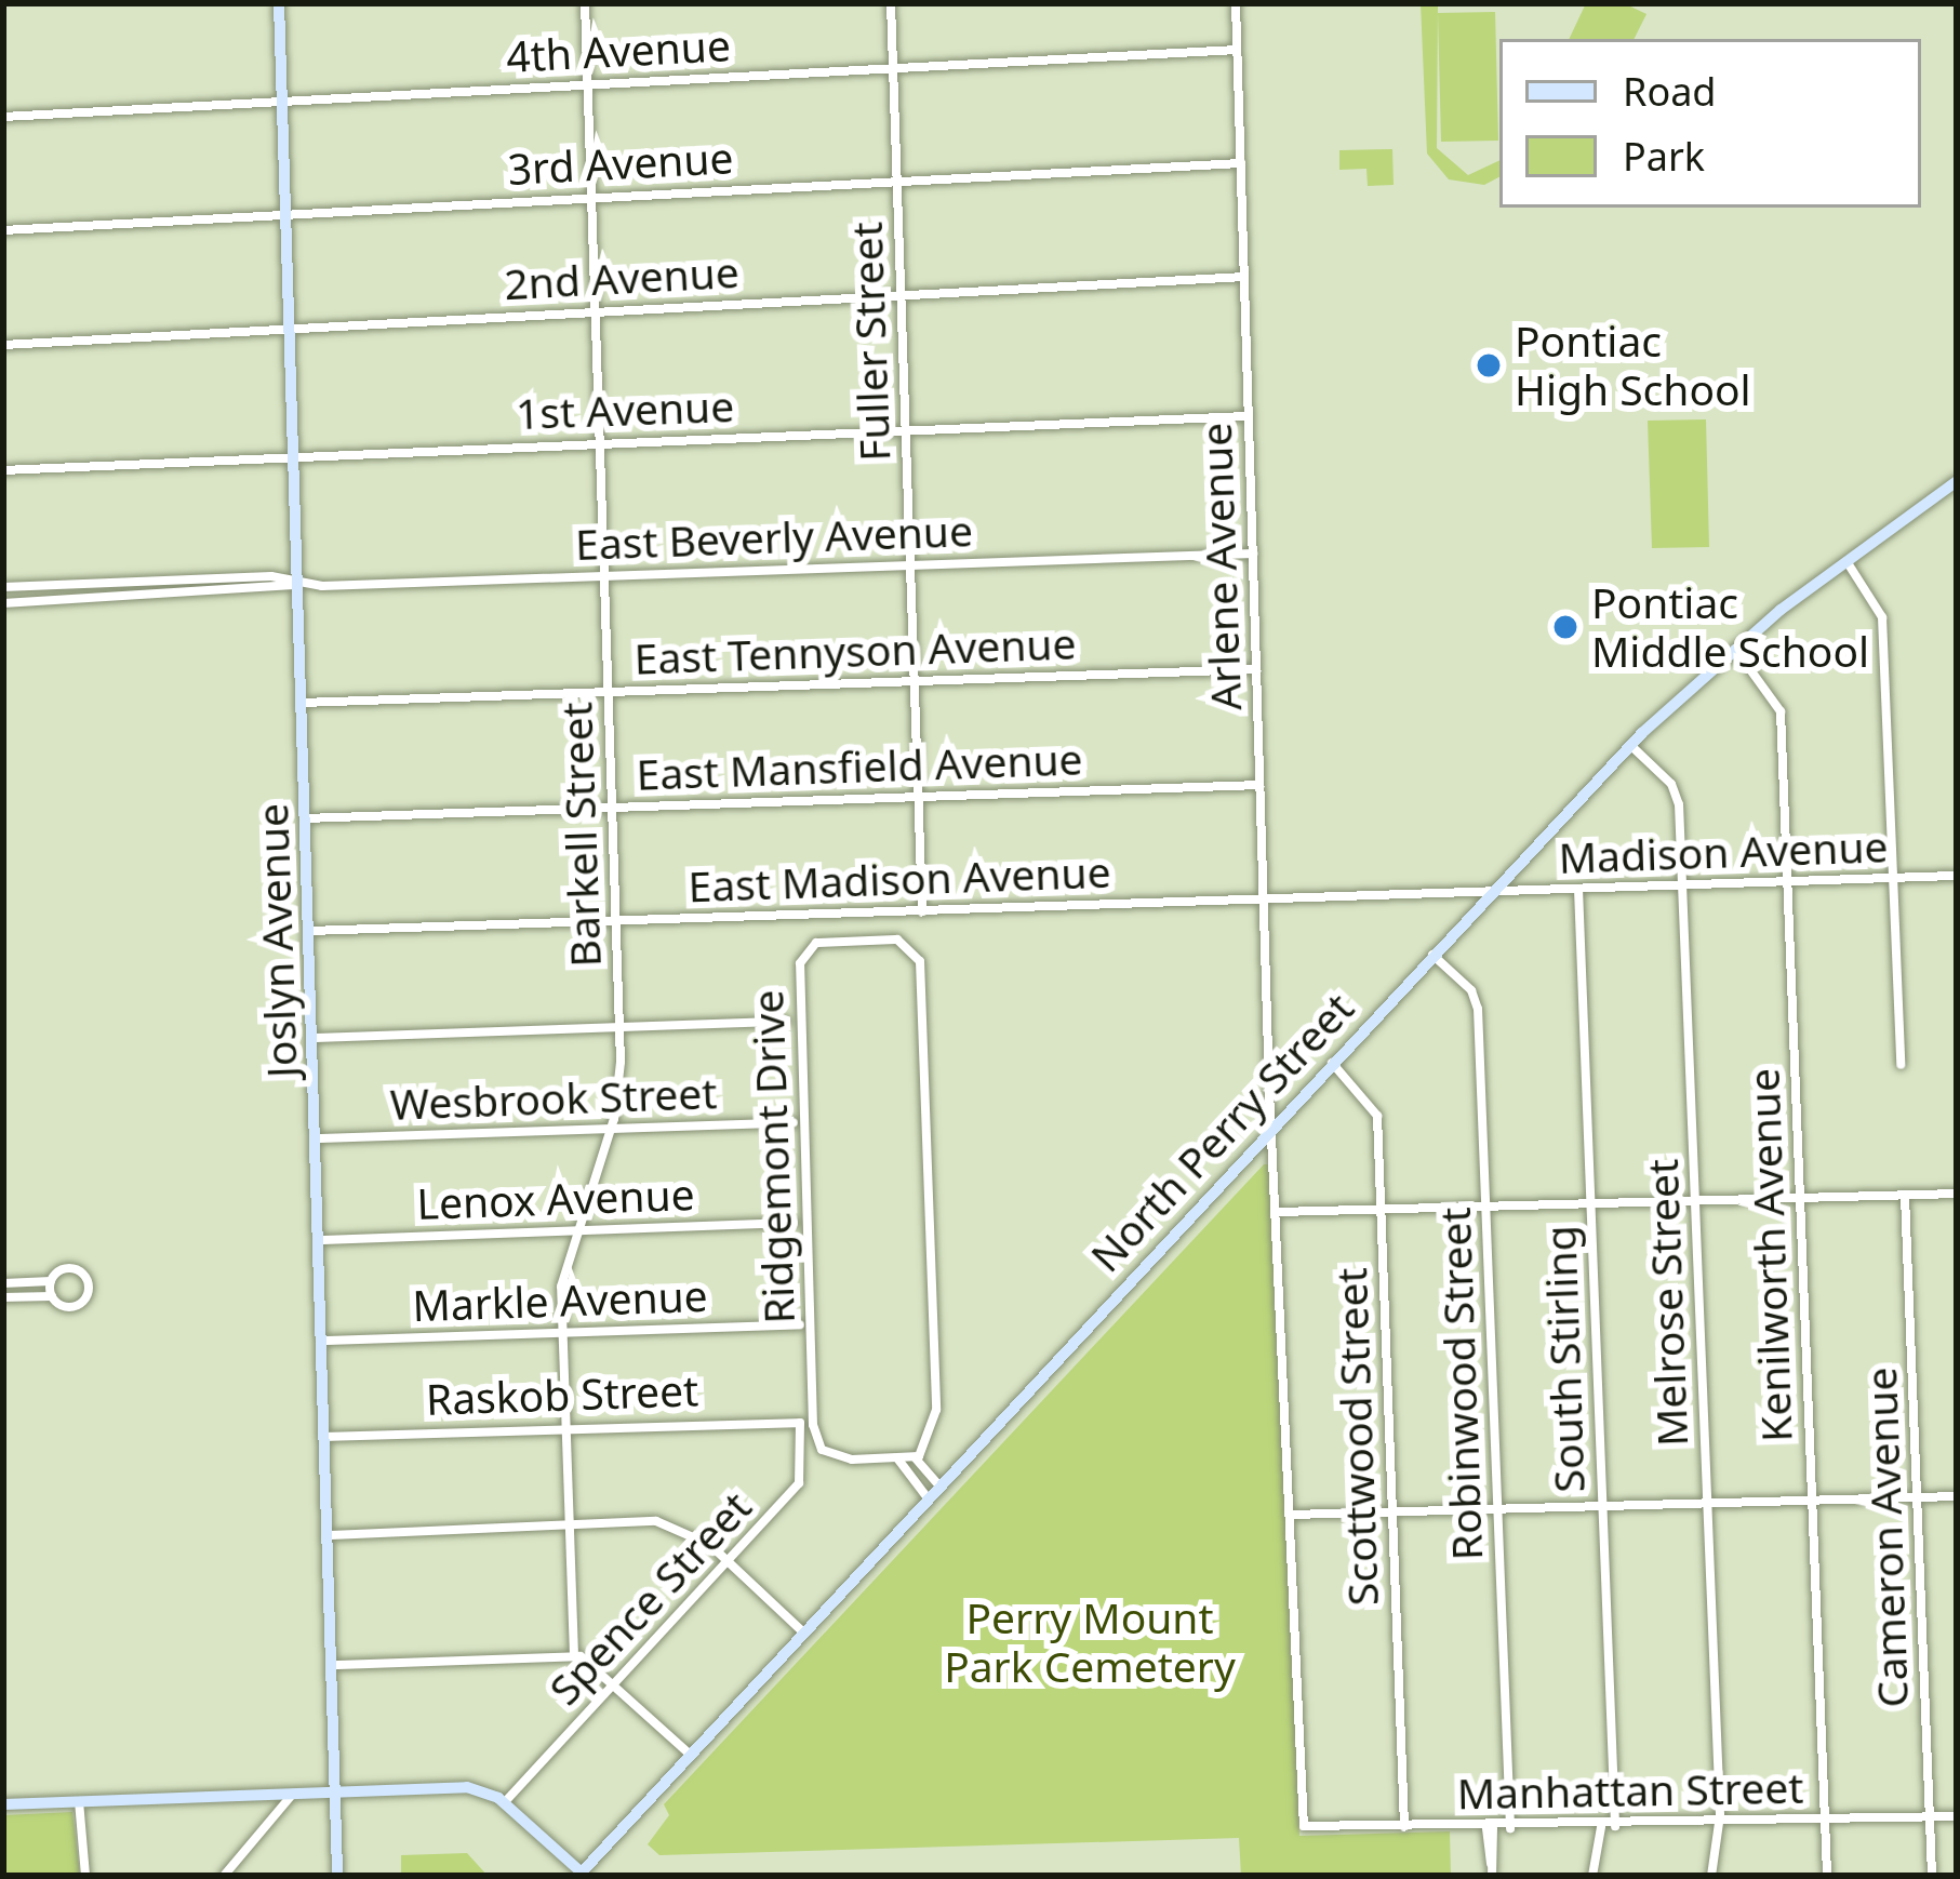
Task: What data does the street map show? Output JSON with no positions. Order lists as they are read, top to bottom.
{
  "streets": {
    "main road": ["Joslyn Avenue", "North Perry Street"],
    "street": [
      "4th Avenue",
      "3rd Avenue",
      "2nd Avenue",
      "Fuller Street",
      "1st Avenue",
      "East Beverly Avenue",
      "Arlene Avenue",
      "East Tennyson Avenue",
      "East Mansfield Avenue",
      "Barkell Street",
      "Madison Avenue",
      "East Madison Avenue",
      "Wesbrook Street",
      "Ridgemont Drive",
      "Lenox Avenue",
      "Kenilworth Avenue",
      "Markle Avenue",
      "Melrose Street",
      "South Stirling",
      "Robinwood Street",
      "Raskob Street",
      "Scottwood Street",
      "Cameron Avenue",
      "Spence Street",
      "Manhattan Street"
    ]
  },
  "crossings": [
    ["4th Avenue", "Fuller Street"],
    ["4th Avenue", "Arlene Avenue"],
    ["4th Avenue", "Barkell Street"],
    ["4th Avenue", "Joslyn Avenue"],
    ["3rd Avenue", "Fuller Street"],
    ["3rd Avenue", "Arlene Avenue"],
    ["3rd Avenue", "Barkell Street"],
    ["3rd Avenue", "Joslyn Avenue"],
    ["2nd Avenue", "Fuller Street"],
    ["2nd Avenue", "Arlene Avenue"],
    ["2nd Avenue", "Barkell Street"],
    ["2nd Avenue", "Joslyn Avenue"],
    ["Fuller Street", "1st Avenue"],
    ["Fuller Street", "East Beverly Avenue"],
    ["Fuller Street", "East Tennyson Avenue"],
    ["Fuller Street", "East Mansfield Avenue"],
    ["Fuller Street", "East Madison Avenue"],
    ["1st Avenue", "Arlene Avenue"],
    ["1st Avenue", "Barkell Street"],
    ["1st Avenue", "Joslyn Avenue"],
    ["East Beverly Avenue", "Arlene Avenue"],
    ["East Beverly Avenue", "Barkell Street"],
    ["East Beverly Avenue", "Joslyn Avenue"],
    ["Arlene Avenue", "East Tennyson Avenue"],
    ["Arlene Avenue", "East Mansfield Avenue"],
    ["Arlene Avenue", "East Madison Avenue"],
    ["Arlene Avenue", "North Perry Street"],
    ["Arlene Avenue", "Manhattan Street"],
    ["East Tennyson Avenue", "Barkell Street"],
    ["East Tennyson Avenue", "Joslyn Avenue"],
    ["East Mansfield Avenue", "Barkell Street"],
    ["East Mansfield Avenue", "Joslyn Avenue"],
    ["Barkell Street", "East Madison Avenue"],
    ["Barkell Street", "Wesbrook Street"],
    ["Barkell Street", "Lenox Avenue"],
    ["Barkell Street", "Markle Avenue"],
    ["Barkell Street", "Raskob Street"],
    ["Madison Avenue", "East Madison Avenue"],
    ["Madison Avenue", "North Perry Street"],
    ["Madison Avenue", "Kenilworth Avenue"],
    ["Madison Avenue", "Melrose Street"],
    ["Madison Avenue", "South Stirling"],
    ["East Madison Avenue", "Joslyn Avenue"],
    ["East Madison Avenue", "North Perry Street"],
    ["Joslyn Avenue", "Wesbrook Street"],
    ["Joslyn Avenue", "Lenox Avenue"],
    ["Joslyn Avenue", "Markle Avenue"],
    ["Joslyn Avenue", "Raskob Street"],
    ["North Perry Street", "Kenilworth Avenue"],
    ["North Perry Street", "Melrose Street"],
    ["North Perry Street", "Robinwood Street"],
    ["North Perry Street", "Scottwood Street"],
    ["Kenilworth Avenue", "Manhattan Street"],
    ["Melrose Street", "Manhattan Street"],
    ["South Stirling", "Manhattan Street"],
    ["Robinwood Street", "Manhattan Street"],
    ["Raskob Street", "Spence Street"],
    ["Scottwood Street", "Manhattan Street"],
    ["Cameron Avenue", "Manhattan Street"]
  ],
  "parks": ["Perry Mount Park Cemetery"],
  "places": ["Pontiac High School", "Pontiac Middle School"],
  "legend": ["Road", "Park"]
}
